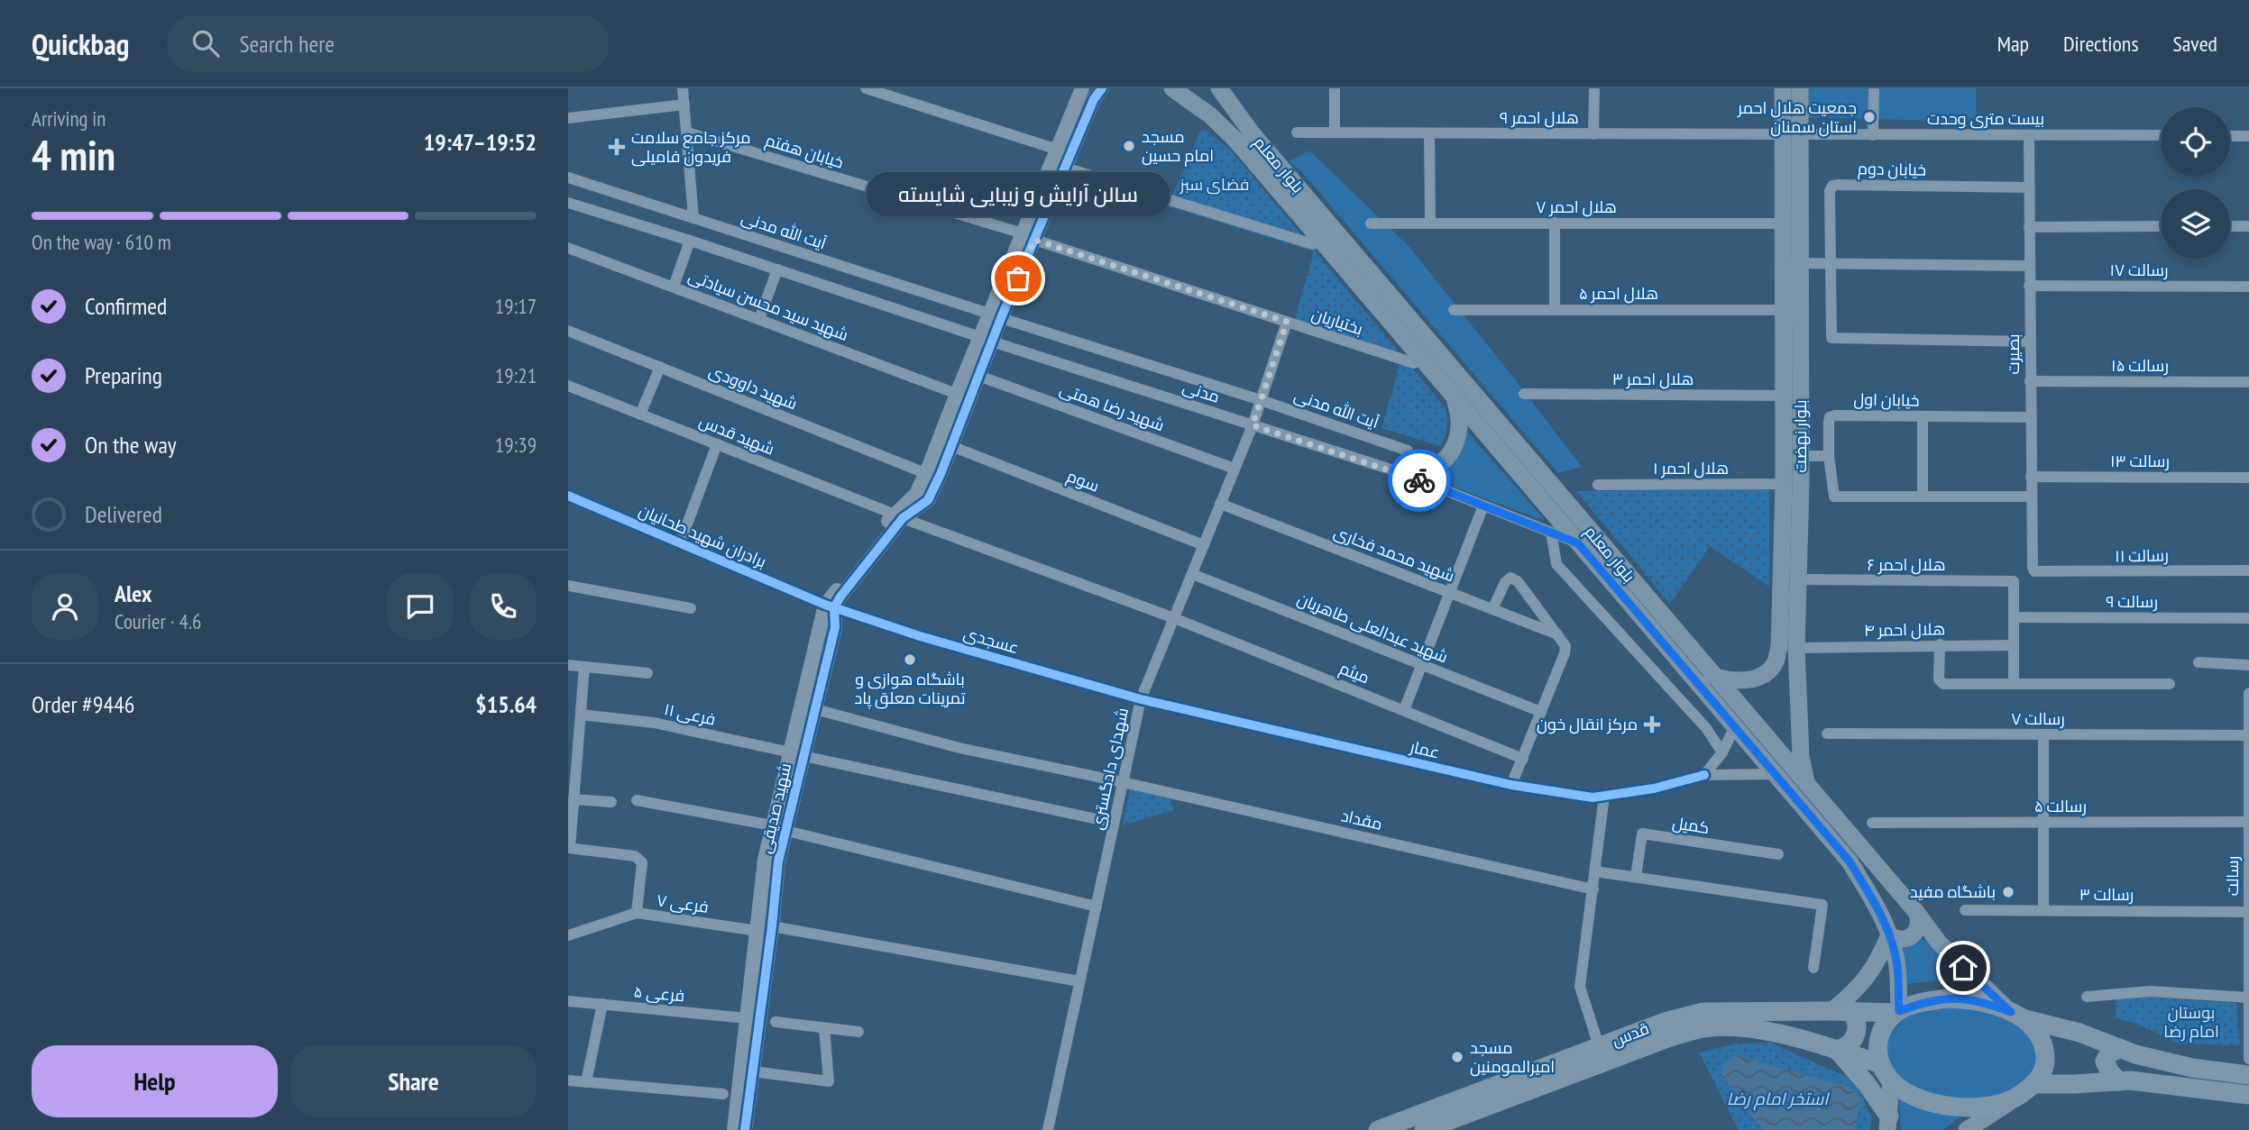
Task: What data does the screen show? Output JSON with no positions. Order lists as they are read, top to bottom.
{
  "streets": {
    "main road": ["بلوار معلم", "بلوار نهضت", "قدس"],
    "street": [
      "هلال احمر ۹",
      "بیست متری وحدت",
      "خیابان هفتم",
      "خیابان دوم",
      "هلال احمر ۷",
      "آیت الله مدنی",
      "رسالت ۱۷",
      "هلال احمر ۵",
      "شهید سید محسن سیادتی",
      "بختیاریان",
      "بصیرت",
      "رسالت ۱۵",
      "هلال احمر ۳",
      "شهید داوودی",
      "مدنی",
      "خیابان اول",
      "شهید رضا همتی",
      "شهید قدس",
      "رسالت ۱۳",
      "هلال احمر ۱",
      "سوم",
      "برادران شهید طحانیان",
      "شهید محمد فخاری",
      "رسالت ۱۱",
      "هلال احمر ۶",
      "رسالت ۹",
      "شهید عبدالعلی طاهریان",
      "هلال احمر ۴",
      "عسجدی",
      "میثم",
      "فرعی ۱۱",
      "رسالت ۷",
      "عمار",
      "شهدای دادگستری",
      "رسالت ۵",
      "شهید صدیقی",
      "مقداد",
      "کمیل",
      "رسالت",
      "رسالت ۳",
      "فرعی ۷",
      "فرعی ۵"
    ]
  },
  "crossings": [
    ["هلال احمر ۹", "بیست متری وحدت"],
    ["هلال احمر ۹", "بلوار نهضت"],
    ["بیست متری وحدت", "بصیرت"],
    ["بیست متری وحدت", "بلوار نهضت"],
    ["خیابان هفتم", "بختیاریان"],
    ["بلوار معلم", "مدنی"],
    ["بلوار معلم", "بلوار نهضت"],
    ["بلوار معلم", "عمار"],
    ["بلوار معلم", "قدس"],
    ["خیابان دوم", "بصیرت"],
    ["هلال احمر ۷", "بلوار نهضت"],
    ["آیت الله مدنی", "شهدای دادگستری"],
    ["رسالت ۱۷", "بصیرت"],
    ["هلال احمر ۵", "بلوار نهضت"],
    ["بختیاریان", "شهدای دادگستری"],
    ["بصیرت", "رسالت ۱۵"],
    ["بصیرت", "خیابان اول"],
    ["بصیرت", "رسالت ۱۳"],
    ["بصیرت", "رسالت ۱۱"],
    ["هلال احمر ۳", "بلوار نهضت"],
    ["مدنی", "شهدای دادگستری"],
    ["شهید رضا همتی", "شهدای دادگستری"],
    ["شهید قدس", "برادران شهید طحانیان"],
    ["شهید قدس", "میثم"],
    ["شهید قدس", "شهدای دادگستری"],
    ["شهید قدس", "شهید صدیقی"],
    ["بلوار نهضت", "هلال احمر ۱"],
    ["بلوار نهضت", "هلال احمر ۶"],
    ["بلوار نهضت", "هلال احمر ۴"],
    ["سوم", "شهدای دادگستری"],
    ["برادران شهید طحانیان", "عسجدی"],
    ["برادران شهید طحانیان", "شهید صدیقی"],
    ["شهید محمد فخاری", "شهدای دادگستری"],
    ["هلال احمر ۶", "رسالت ۹"],
    ["شهید عبدالعلی طاهریان", "شهدای دادگستری"],
    ["عسجدی", "عمار"],
    ["عسجدی", "شهدای دادگستری"],
    ["عسجدی", "شهید صدیقی"],
    ["میثم", "شهدای دادگستری"],
    ["فرعی ۱۱", "شهدای دادگستری"],
    ["فرعی ۱۱", "شهید صدیقی"],
    ["رسالت ۷", "رسالت"],
    ["عمار", "شهدای دادگستری"],
    ["شهدای دادگستری", "مقداد"],
    ["شهدای دادگستری", "فرعی ۷"],
    ["رسالت ۵", "رسالت"],
    ["شهید صدیقی", "مقداد"],
    ["شهید صدیقی", "فرعی ۷"],
    ["شهید صدیقی", "فرعی ۵"],
    ["رسالت", "رسالت ۳"]
  ],
  "water": ["استخر امام رضا"],
  "parks": ["فضای سبز", "بوستان امام رضا"],
  "places": {
    "other": [
      "جمعیت هلال احمر استان سمنان",
      "مسجد امام حسین",
      "سالن آرایش و زیبایی شایسته",
      "باشگاه هوازی و تمرینات معلق پاد",
      "باشگاه مفید",
      "مسجد امیرالمومنین"
    ],
    "health": ["مرکز جامع سلامت فریدون فامیلی", "مرکز انقال خون"]
  },
  "page": {
    "header": "Quickbag",
    "search": "Search here",
    "nav": ["Map", "Directions", "Saved"],
    "heading": ["4 min", "Arriving in", "19:47–19:52"],
    "panel": [
      "Alex",
      "Courier · 4.6",
      "Order #9446",
      "$15.64"
    ],
    "bubble": "سالن آرایش و زیبایی شایسته",
    "bar": "On the way · 610 m",
    "list": [
      ["Confirmed", "19:17"],
      ["Preparing", "19:21"],
      ["On the way", "19:39"],
      "Delivered"
    ],
    "buttons": ["Help", "Share"]
  }
}
